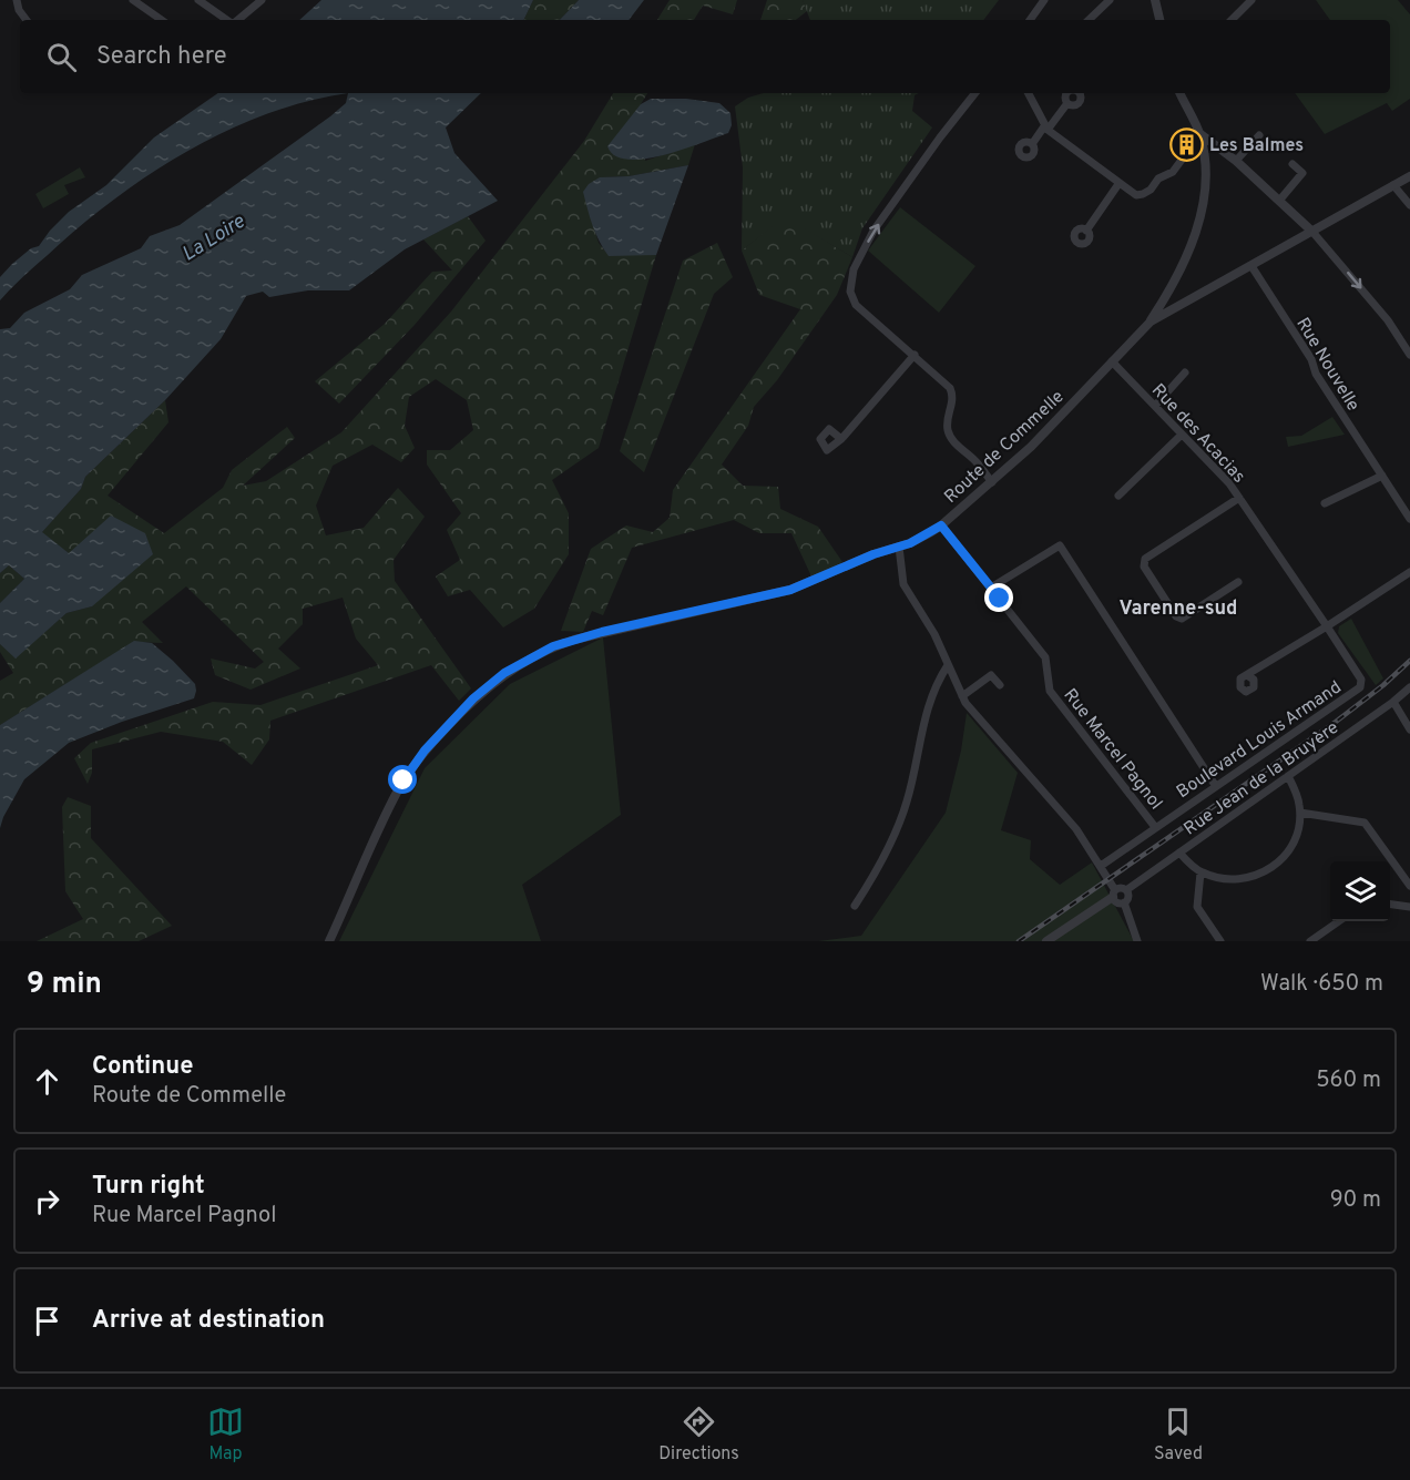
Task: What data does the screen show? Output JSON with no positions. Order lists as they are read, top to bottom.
{
  "streets": {
    "street": [
      "Rue Nouvelle",
      "Rue des Acacias",
      "Route de Commelle",
      "Boulevard Louis Armand",
      "Rue Marcel Pagnol",
      "Rue Jean de la Bruyère"
    ]
  },
  "crossings": [
    ["Rue Nouvelle", "Route de Commelle"],
    ["Rue des Acacias", "Route de Commelle"],
    ["Rue des Acacias", "Boulevard Louis Armand"],
    ["Route de Commelle", "Rue Marcel Pagnol"],
    ["Boulevard Louis Armand", "Rue Marcel Pagnol"]
  ],
  "districts": ["Varenne-sud"],
  "water": ["La Loire"],
  "places": {
    "building": ["Les Balmes"]
  },
  "page": {
    "search": "Search here",
    "heading": ["9 min", "Walk · 650 m"],
    "list": [
      ["Continue", "Route de Commelle", "560 m"],
      ["Turn right", "Rue Marcel Pagnol", "90 m"],
      "Arrive at destination"
    ],
    "nav": ["Map", "Directions", "Saved"]
  }
}
